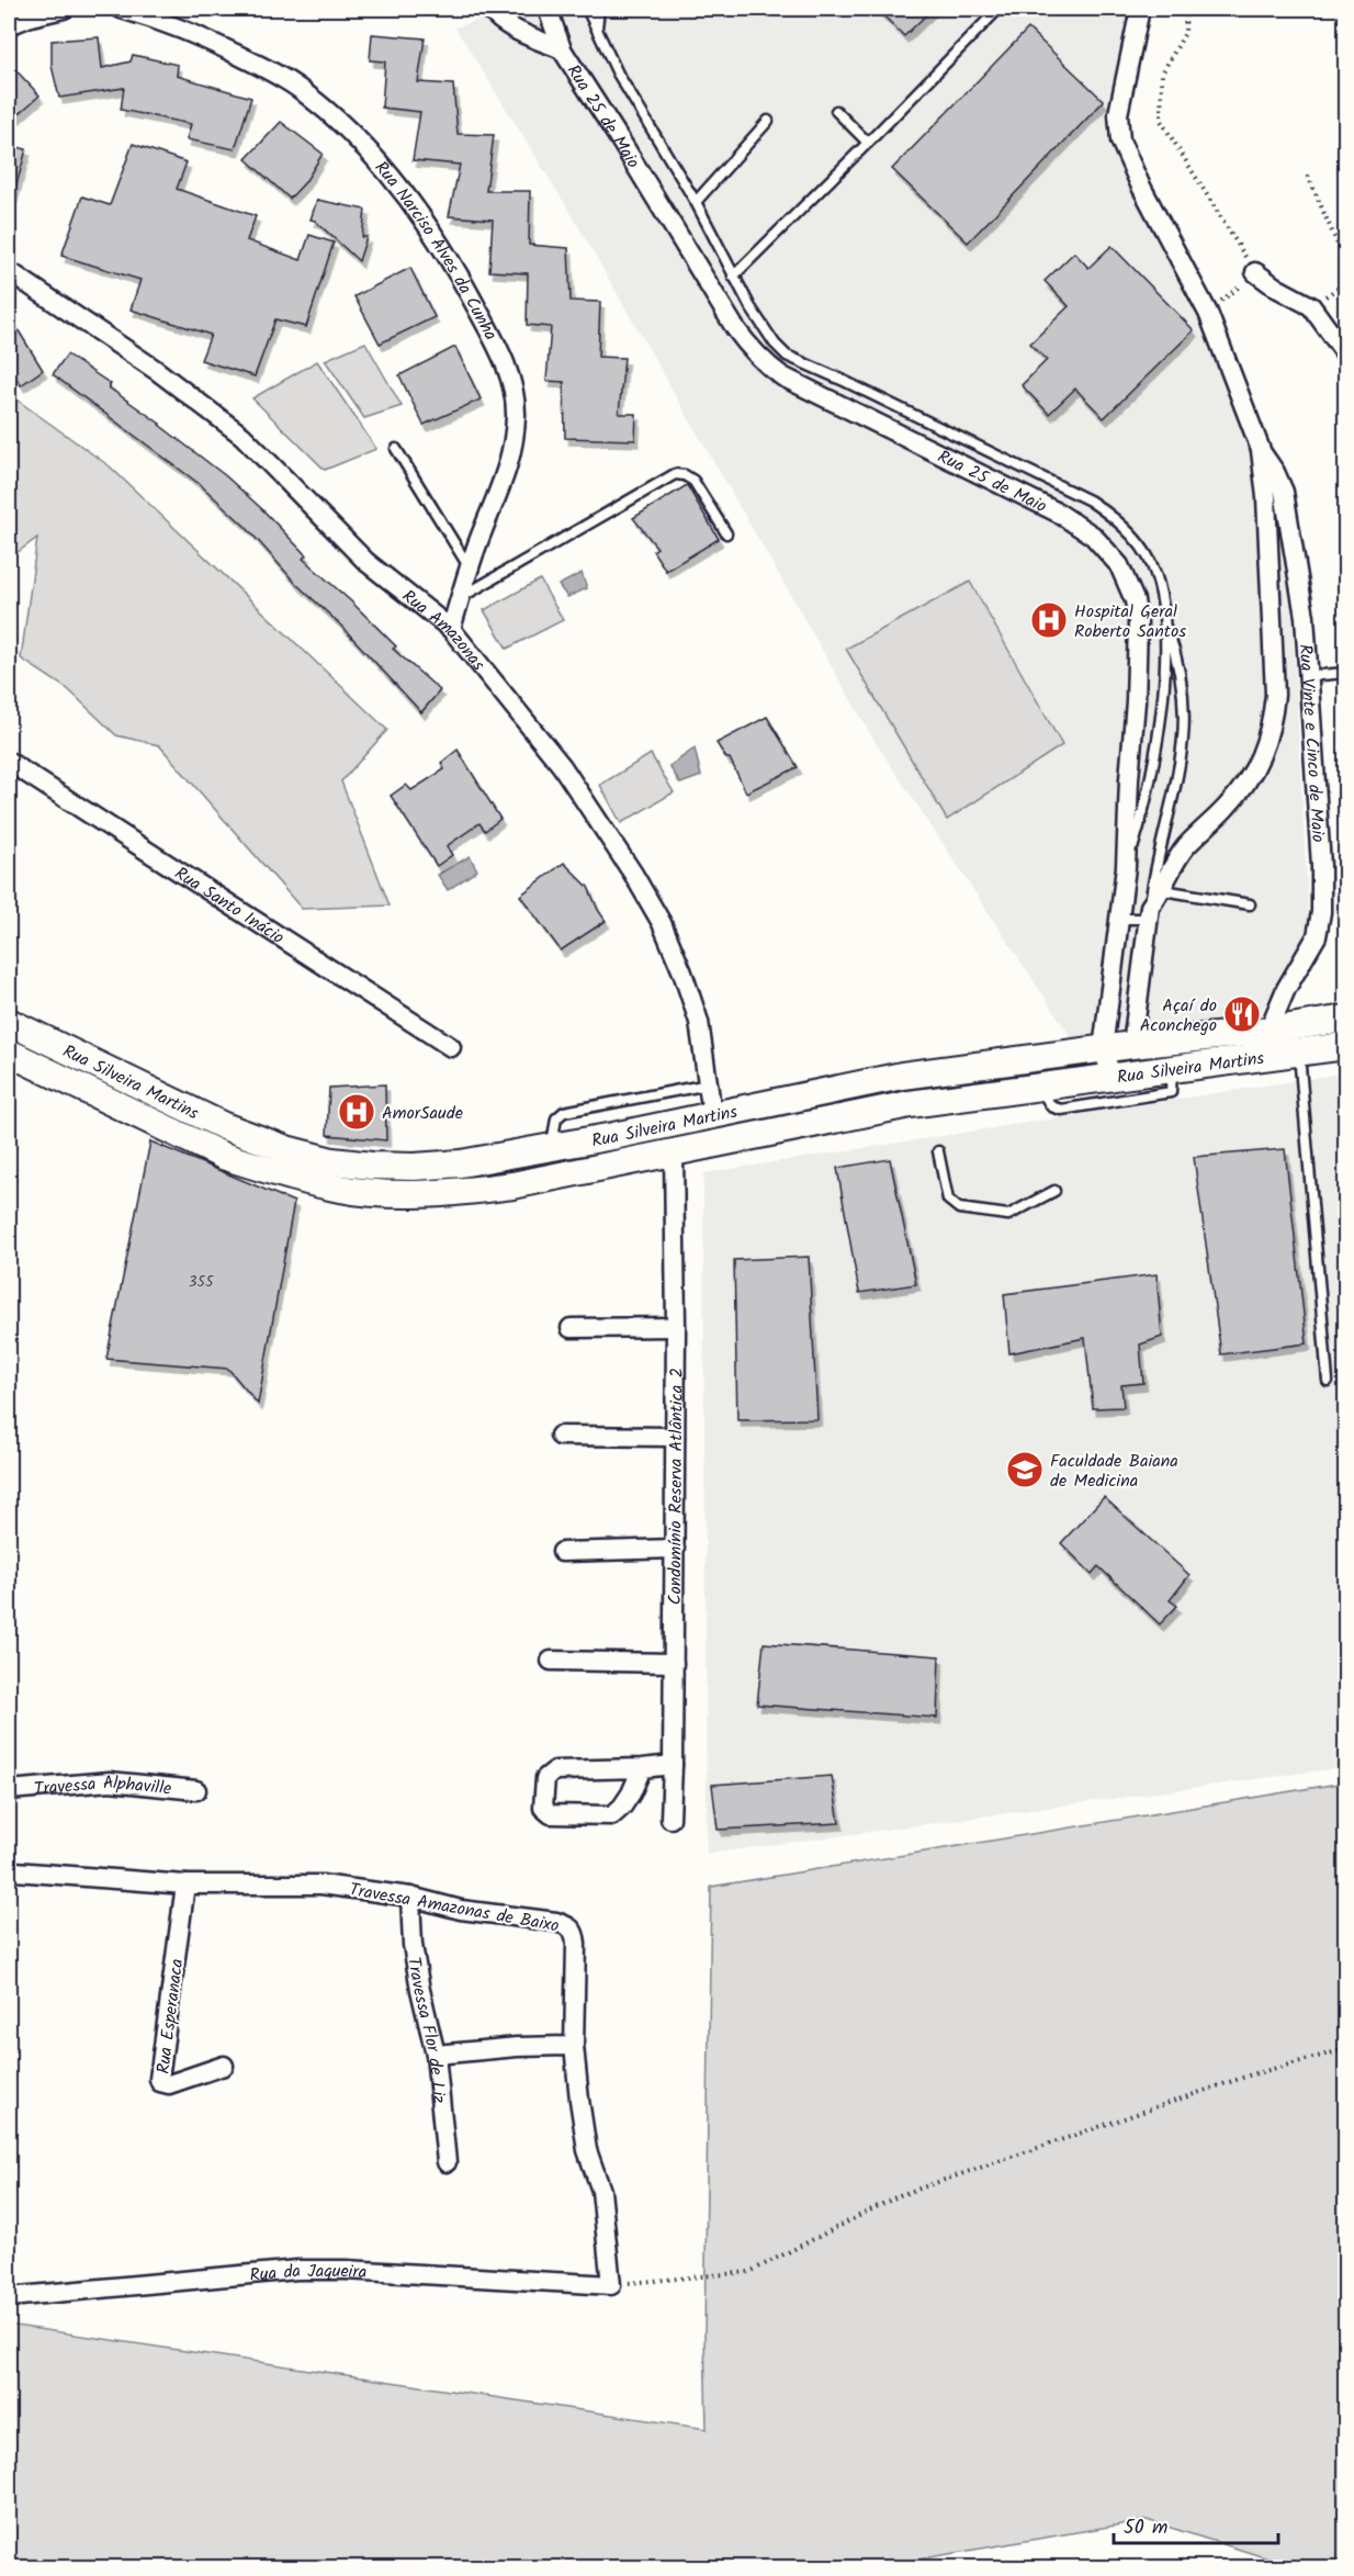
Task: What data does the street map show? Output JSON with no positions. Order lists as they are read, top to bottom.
{
  "streets": {
    "main road": ["Rua Silveira Martins"],
    "street": [
      "Rua 25 de Maio",
      "Rua Narciso Alves da Cunha",
      "Rua Amazonas",
      "Rua Vinte e Cinco de Maio",
      "Rua Santo Inácio",
      "Condomínio Reserva Atlântica 2",
      "Travessa Alphaville",
      "Travessa Amazonas de Baixo",
      "Rua Esperanaca",
      "Travessa Flor de Liz",
      "Rua da Jaqueira"
    ]
  },
  "crossings": [
    ["Rua 25 de Maio", "Rua Silveira Martins"],
    ["Rua Narciso Alves da Cunha", "Rua Amazonas"],
    ["Rua Amazonas", "Rua Silveira Martins"],
    ["Rua Vinte e Cinco de Maio", "Rua Silveira Martins"],
    ["Rua Silveira Martins", "Condomínio Reserva Atlântica 2"],
    ["Travessa Amazonas de Baixo", "Rua Esperanaca"],
    ["Travessa Amazonas de Baixo", "Travessa Flor de Liz"],
    ["Travessa Amazonas de Baixo", "Rua da Jaqueira"]
  ],
  "places": {
    "hospital": ["Hospital Geral Roberto Santos", "AmorSaude"],
    "restaurant": ["Açaí do Aconchego"],
    "school or university": ["Faculdade Baiana de Medicina"]
  },
  "house_numbers": ["355"],
  "scale_bar": "50 m"
}
